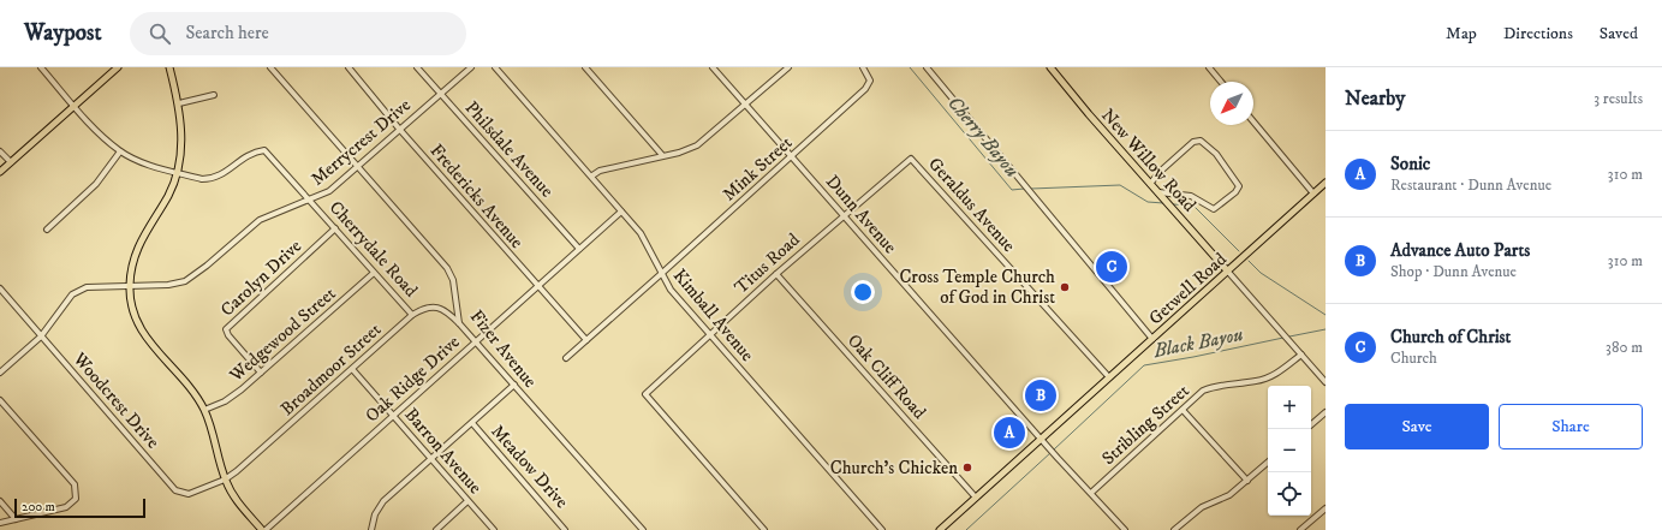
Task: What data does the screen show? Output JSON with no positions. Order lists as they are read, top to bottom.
{
  "streets": {
    "main road": ["New Willow Road", "Getwell Road"],
    "street": [
      "Merrycrest Drive",
      "Philsdale Avenue",
      "Mink Street",
      "Fredericks Avenue",
      "Geraldus Avenue",
      "Dunn Avenue",
      "Cherrydale Road",
      "Titus Road",
      "Carolyn Drive",
      "Kimball Avenue",
      "Wedgewood Street",
      "Fizer Avenue",
      "Broadmoor Street",
      "Oak Cliff Road",
      "Oak Ridge Drive",
      "Woodcrest Drive",
      "Stribling Street",
      "Barron Avenue",
      "Meadow Drive"
    ]
  },
  "crossings": [
    ["Merrycrest Drive", "Philsdale Avenue"],
    ["Merrycrest Drive", "Fredericks Avenue"],
    ["Merrycrest Drive", "Cherrydale Road"],
    ["Merrycrest Drive", "Fizer Avenue"],
    ["Merrycrest Drive", "Woodcrest Drive"],
    ["Philsdale Avenue", "Oak Ridge Drive"],
    ["New Willow Road", "Getwell Road"],
    ["Mink Street", "Fredericks Avenue"],
    ["Mink Street", "Dunn Avenue"],
    ["Mink Street", "Kimball Avenue"],
    ["Fredericks Avenue", "Oak Ridge Drive"],
    ["Geraldus Avenue", "Titus Road"],
    ["Geraldus Avenue", "Getwell Road"],
    ["Dunn Avenue", "Titus Road"],
    ["Dunn Avenue", "Getwell Road"],
    ["Dunn Avenue", "Stribling Street"],
    ["Cherrydale Road", "Carolyn Drive"],
    ["Cherrydale Road", "Wedgewood Street"],
    ["Cherrydale Road", "Broadmoor Street"],
    ["Titus Road", "Kimball Avenue"],
    ["Titus Road", "Oak Cliff Road"],
    ["Carolyn Drive", "Wedgewood Street"],
    ["Getwell Road", "Oak Cliff Road"],
    ["Kimball Avenue", "Oak Ridge Drive"],
    ["Fizer Avenue", "Broadmoor Street"],
    ["Fizer Avenue", "Oak Ridge Drive"],
    ["Broadmoor Street", "Woodcrest Drive"],
    ["Broadmoor Street", "Barron Avenue"],
    ["Oak Ridge Drive", "Barron Avenue"]
  ],
  "water": ["Cherry Bayou", "Black Bayou"],
  "places": ["Cross Temple Church of God in Christ", "Church's Chicken"],
  "scale_bar": "200 m",
  "north": "bottom left",
  "page": {
    "header": "Waypost",
    "search": "Search here",
    "nav": ["Map", "Directions", "Saved"],
    "heading": ["Nearby", "3 results"],
    "list": [
      {
        "mark": "A",
        "name": "Sonic",
        "note": "Restaurant · Dunn Avenue",
        "value": "310 m"
      },
      {
        "mark": "B",
        "name": "Advance Auto Parts",
        "note": "Shop · Dunn Avenue",
        "value": "310 m"
      },
      {
        "mark": "C",
        "name": "Church of Christ",
        "note": "Church",
        "value": "380 m"
      }
    ],
    "pins": ["C", "B", "A"],
    "map_buttons": ["+", "−"],
    "buttons": ["Save", "Share"],
    "scale": "200 m"
  }
}
